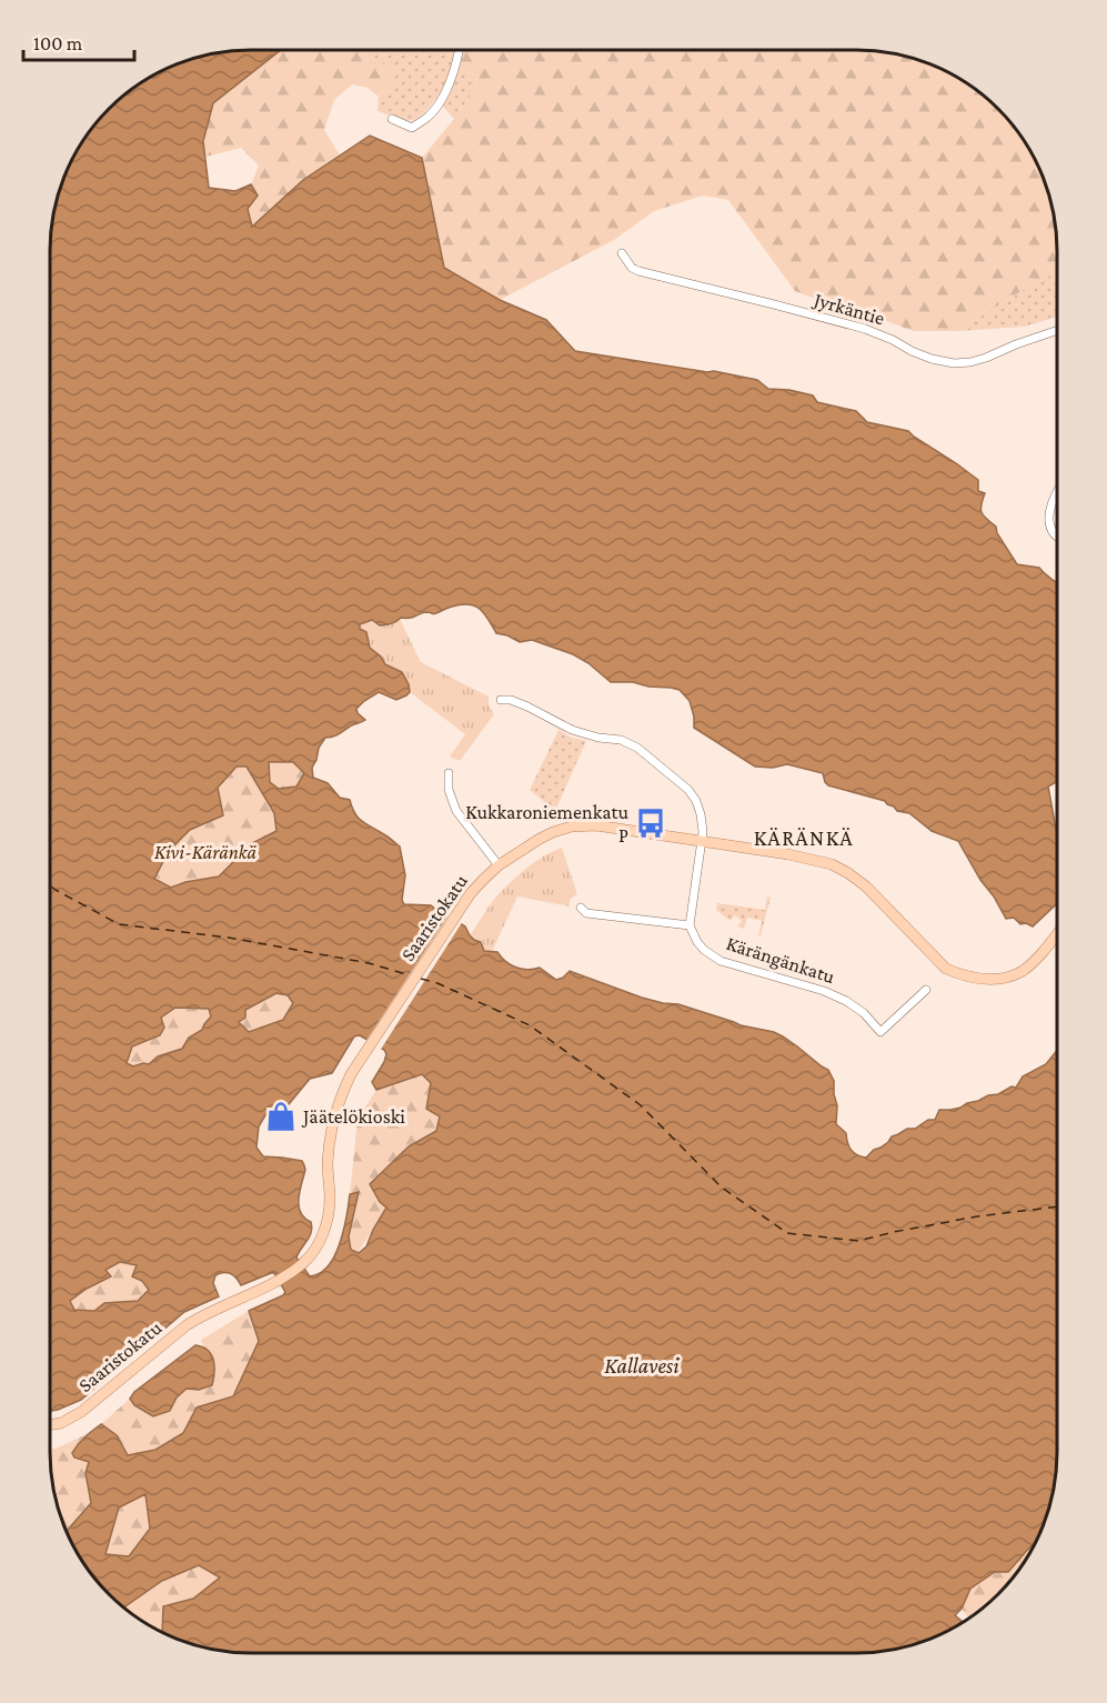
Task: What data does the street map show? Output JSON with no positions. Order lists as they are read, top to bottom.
{
  "streets": {
    "main road": ["Saaristokatu"],
    "street": ["Jyrkäntie", "Kärängänkatu"]
  },
  "districts": ["KÄRÄNKÄ"],
  "water": ["Kallavesi"],
  "parks": ["Kivi-Käränkä"],
  "places": {
    "bus stop": ["Kukkaroniemenkatu P"],
    "shop": ["Jäätelökioski"]
  },
  "scale_bar": "100 m"
}
